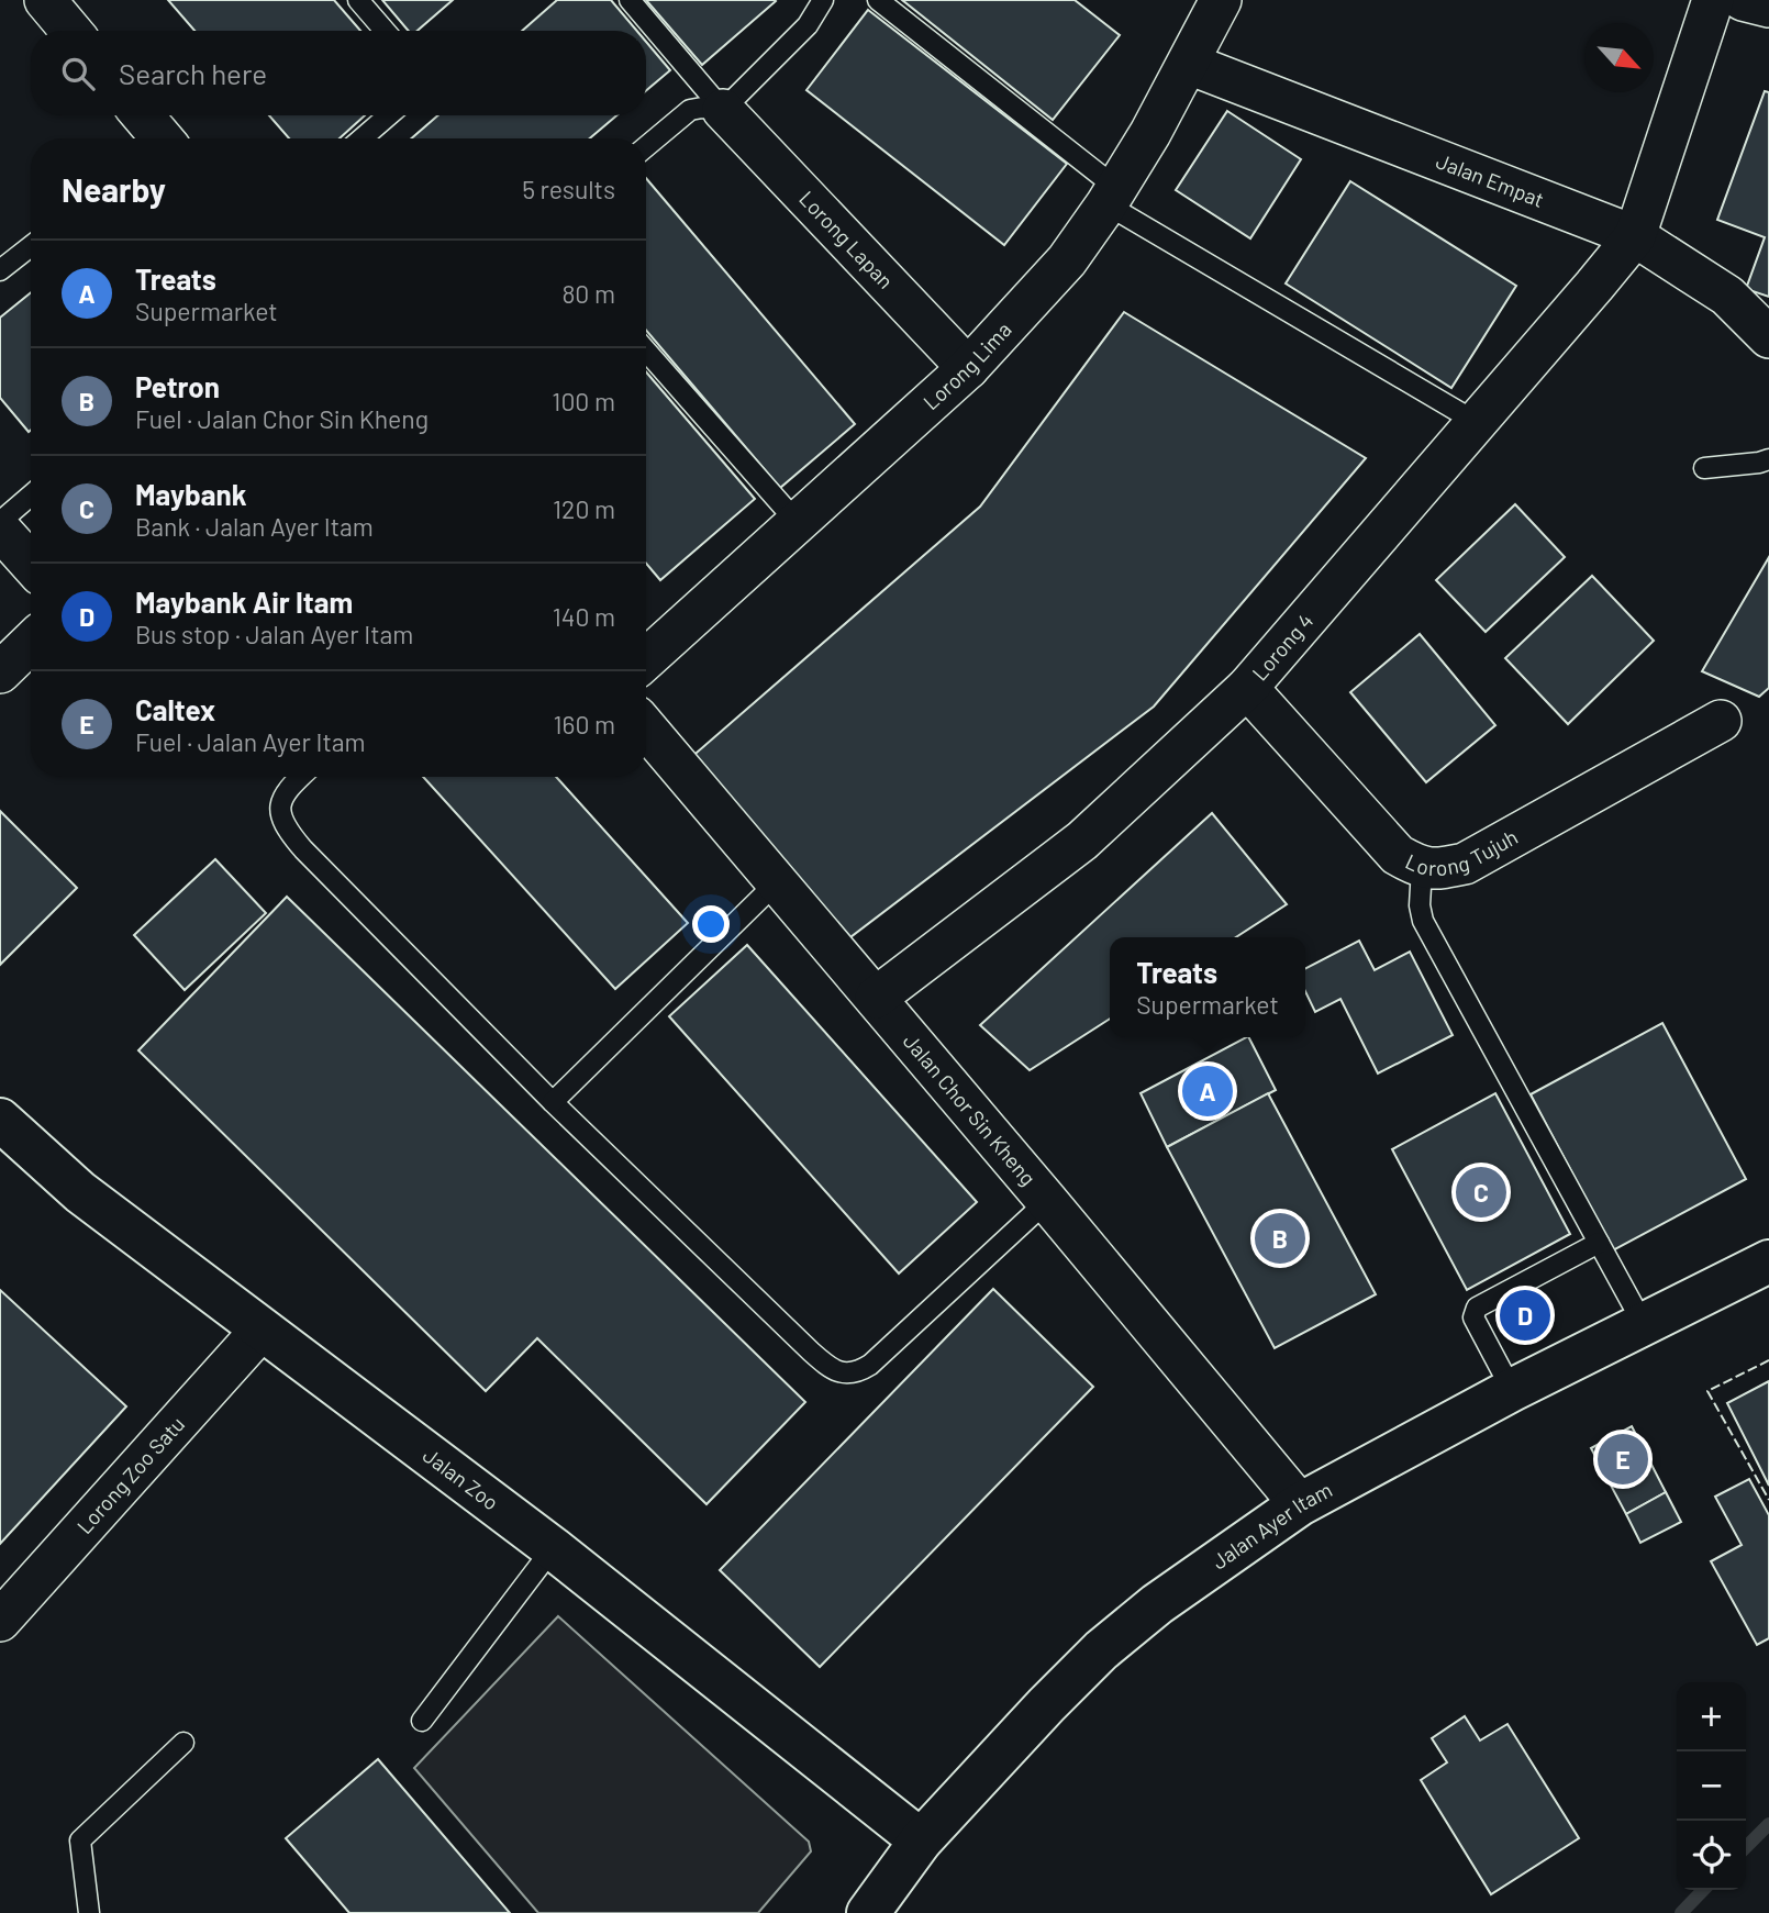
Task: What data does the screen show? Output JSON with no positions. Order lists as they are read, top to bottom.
{
  "streets": {
    "main road": ["Jalan Zoo", "Jalan Ayer Itam"],
    "street": [
      "Jalan Empat",
      "Lorong Lapan",
      "Lorong Lima",
      "Lorong 4",
      "Lorong Tujuh",
      "Jalan Chor Sin Kheng",
      "Lorong Zoo Satu"
    ]
  },
  "crossings": [
    ["Jalan Empat", "Lorong Lima"],
    ["Jalan Empat", "Lorong 4"],
    ["Lorong Lapan", "Lorong Lima"],
    ["Lorong 4", "Lorong Tujuh"],
    ["Lorong 4", "Jalan Chor Sin Kheng"],
    ["Jalan Chor Sin Kheng", "Jalan Ayer Itam"],
    ["Lorong Zoo Satu", "Jalan Zoo"],
    ["Jalan Zoo", "Jalan Ayer Itam"]
  ],
  "north": "bottom right",
  "page": {
    "search": "Search here",
    "heading": ["Nearby", "5 results"],
    "list": [
      {
        "mark": "A",
        "name": "Treats",
        "note": "Supermarket",
        "value": "80 m"
      },
      {
        "mark": "B",
        "name": "Petron",
        "note": "Fuel · Jalan Chor Sin Kheng",
        "value": "100 m"
      },
      {
        "mark": "C",
        "name": "Maybank",
        "note": "Bank · Jalan Ayer Itam",
        "value": "120 m"
      },
      {
        "mark": "D",
        "name": "Maybank Air Itam",
        "note": "Bus stop · Jalan Ayer Itam",
        "value": "140 m"
      },
      {
        "mark": "E",
        "name": "Caltex",
        "note": "Fuel · Jalan Ayer Itam",
        "value": "160 m"
      }
    ],
    "popup": ["Treats", "Supermarket"],
    "pins": [
      "A",
      "C",
      "B",
      "D",
      "E"
    ],
    "map_buttons": ["+", "−"]
  }
}
